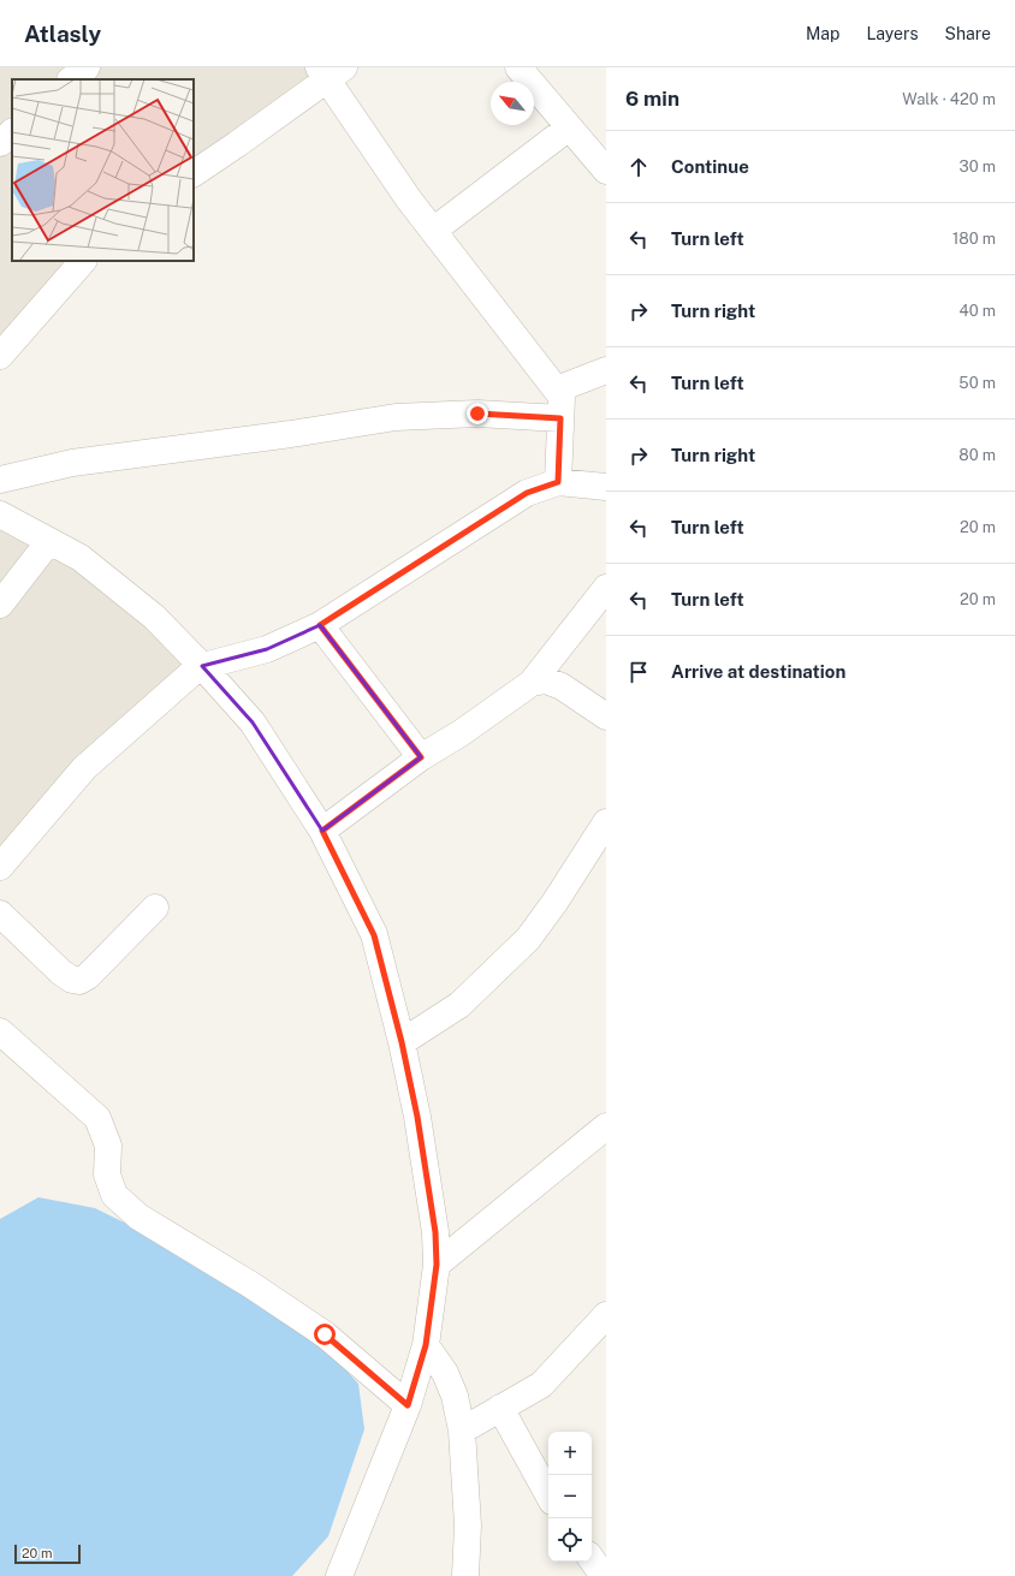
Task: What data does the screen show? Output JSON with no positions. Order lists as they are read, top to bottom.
{
  "scale_bar": "20 m",
  "north": "top left",
  "page": {
    "header": "Atlasly",
    "nav": ["Map", "Layers", "Share"],
    "heading": ["6 min", "Walk · 420 m"],
    "list": [
      ["Continue", "30 m"],
      ["Turn left", "180 m"],
      ["Turn right", "40 m"],
      ["Turn left", "50 m"],
      ["Turn right", "80 m"],
      ["Turn left", "20 m"],
      ["Turn left", "20 m"],
      "Arrive at destination"
    ],
    "map_buttons": ["+", "−"],
    "scale": "20 m"
  }
}
